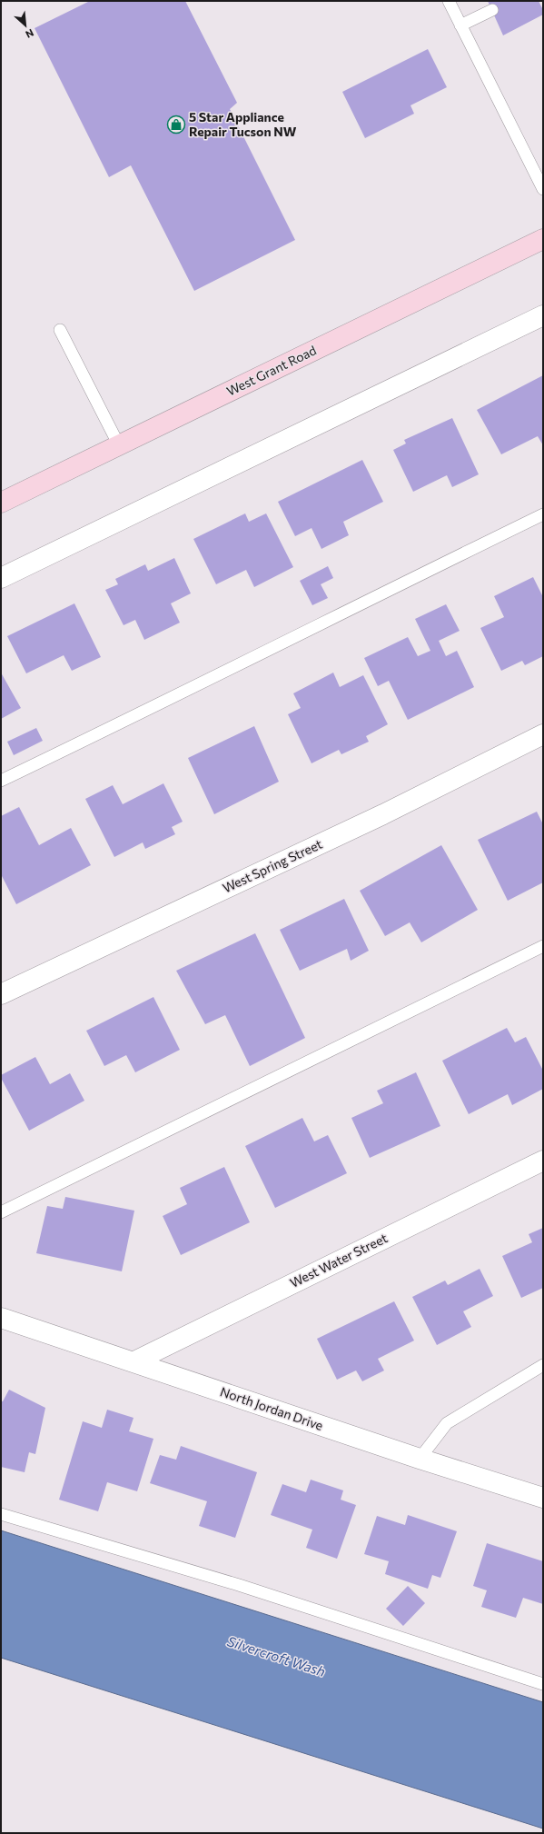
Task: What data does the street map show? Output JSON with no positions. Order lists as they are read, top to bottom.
{
  "streets": {
    "main road": ["West Grant Road"],
    "street": ["West Spring Street", "West Water Street", "North Jordan Drive"]
  },
  "crossings": [
    ["West Water Street", "North Jordan Drive"]
  ],
  "water": ["Silvercroft Wash"],
  "places": {
    "shop": ["5 Star Appliance Repair Tucson NW"]
  },
  "north": "bottom right"
}
